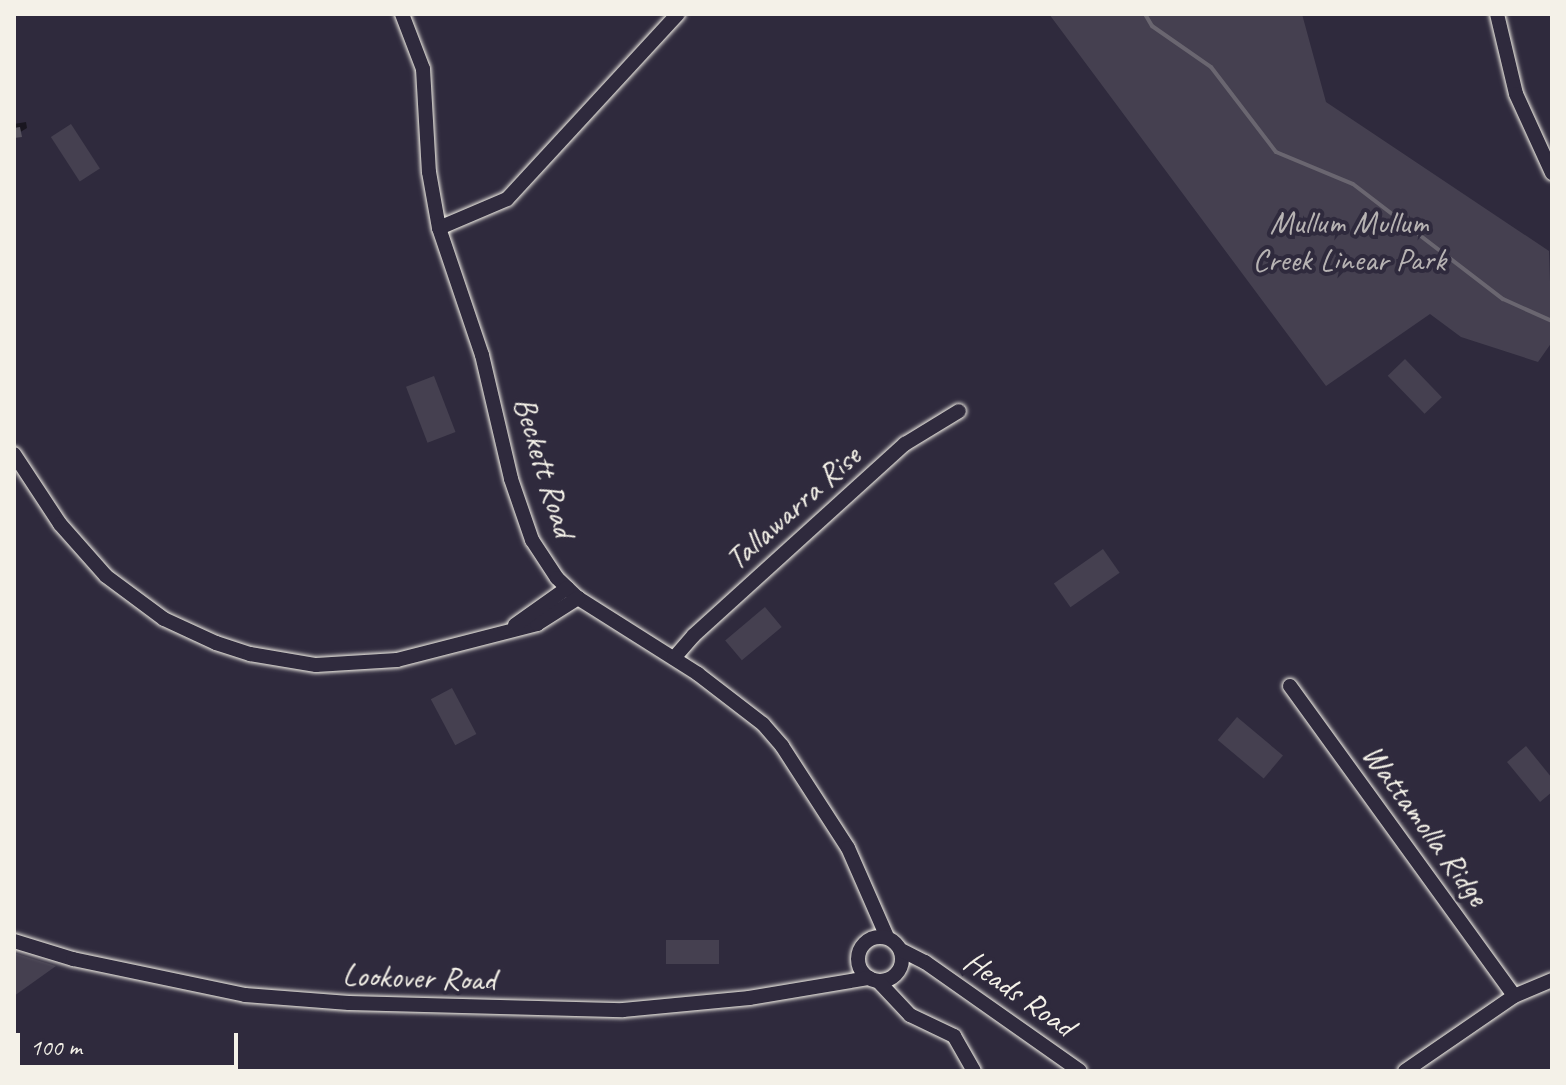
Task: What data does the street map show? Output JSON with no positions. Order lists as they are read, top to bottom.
{
  "streets": {
    "street": [
      "Beckett Road",
      "Tallawarra Rise",
      "Wattamolla Ridge",
      "Lookover Road",
      "Heads Road"
    ]
  },
  "crossings": [
    ["Beckett Road", "Tallawarra Rise"],
    ["Beckett Road", "Lookover Road"],
    ["Beckett Road", "Heads Road"],
    ["Lookover Road", "Heads Road"]
  ],
  "parks": ["Mullum Mullum Creek Linear Park"],
  "scale_bar": "100 m"
}
